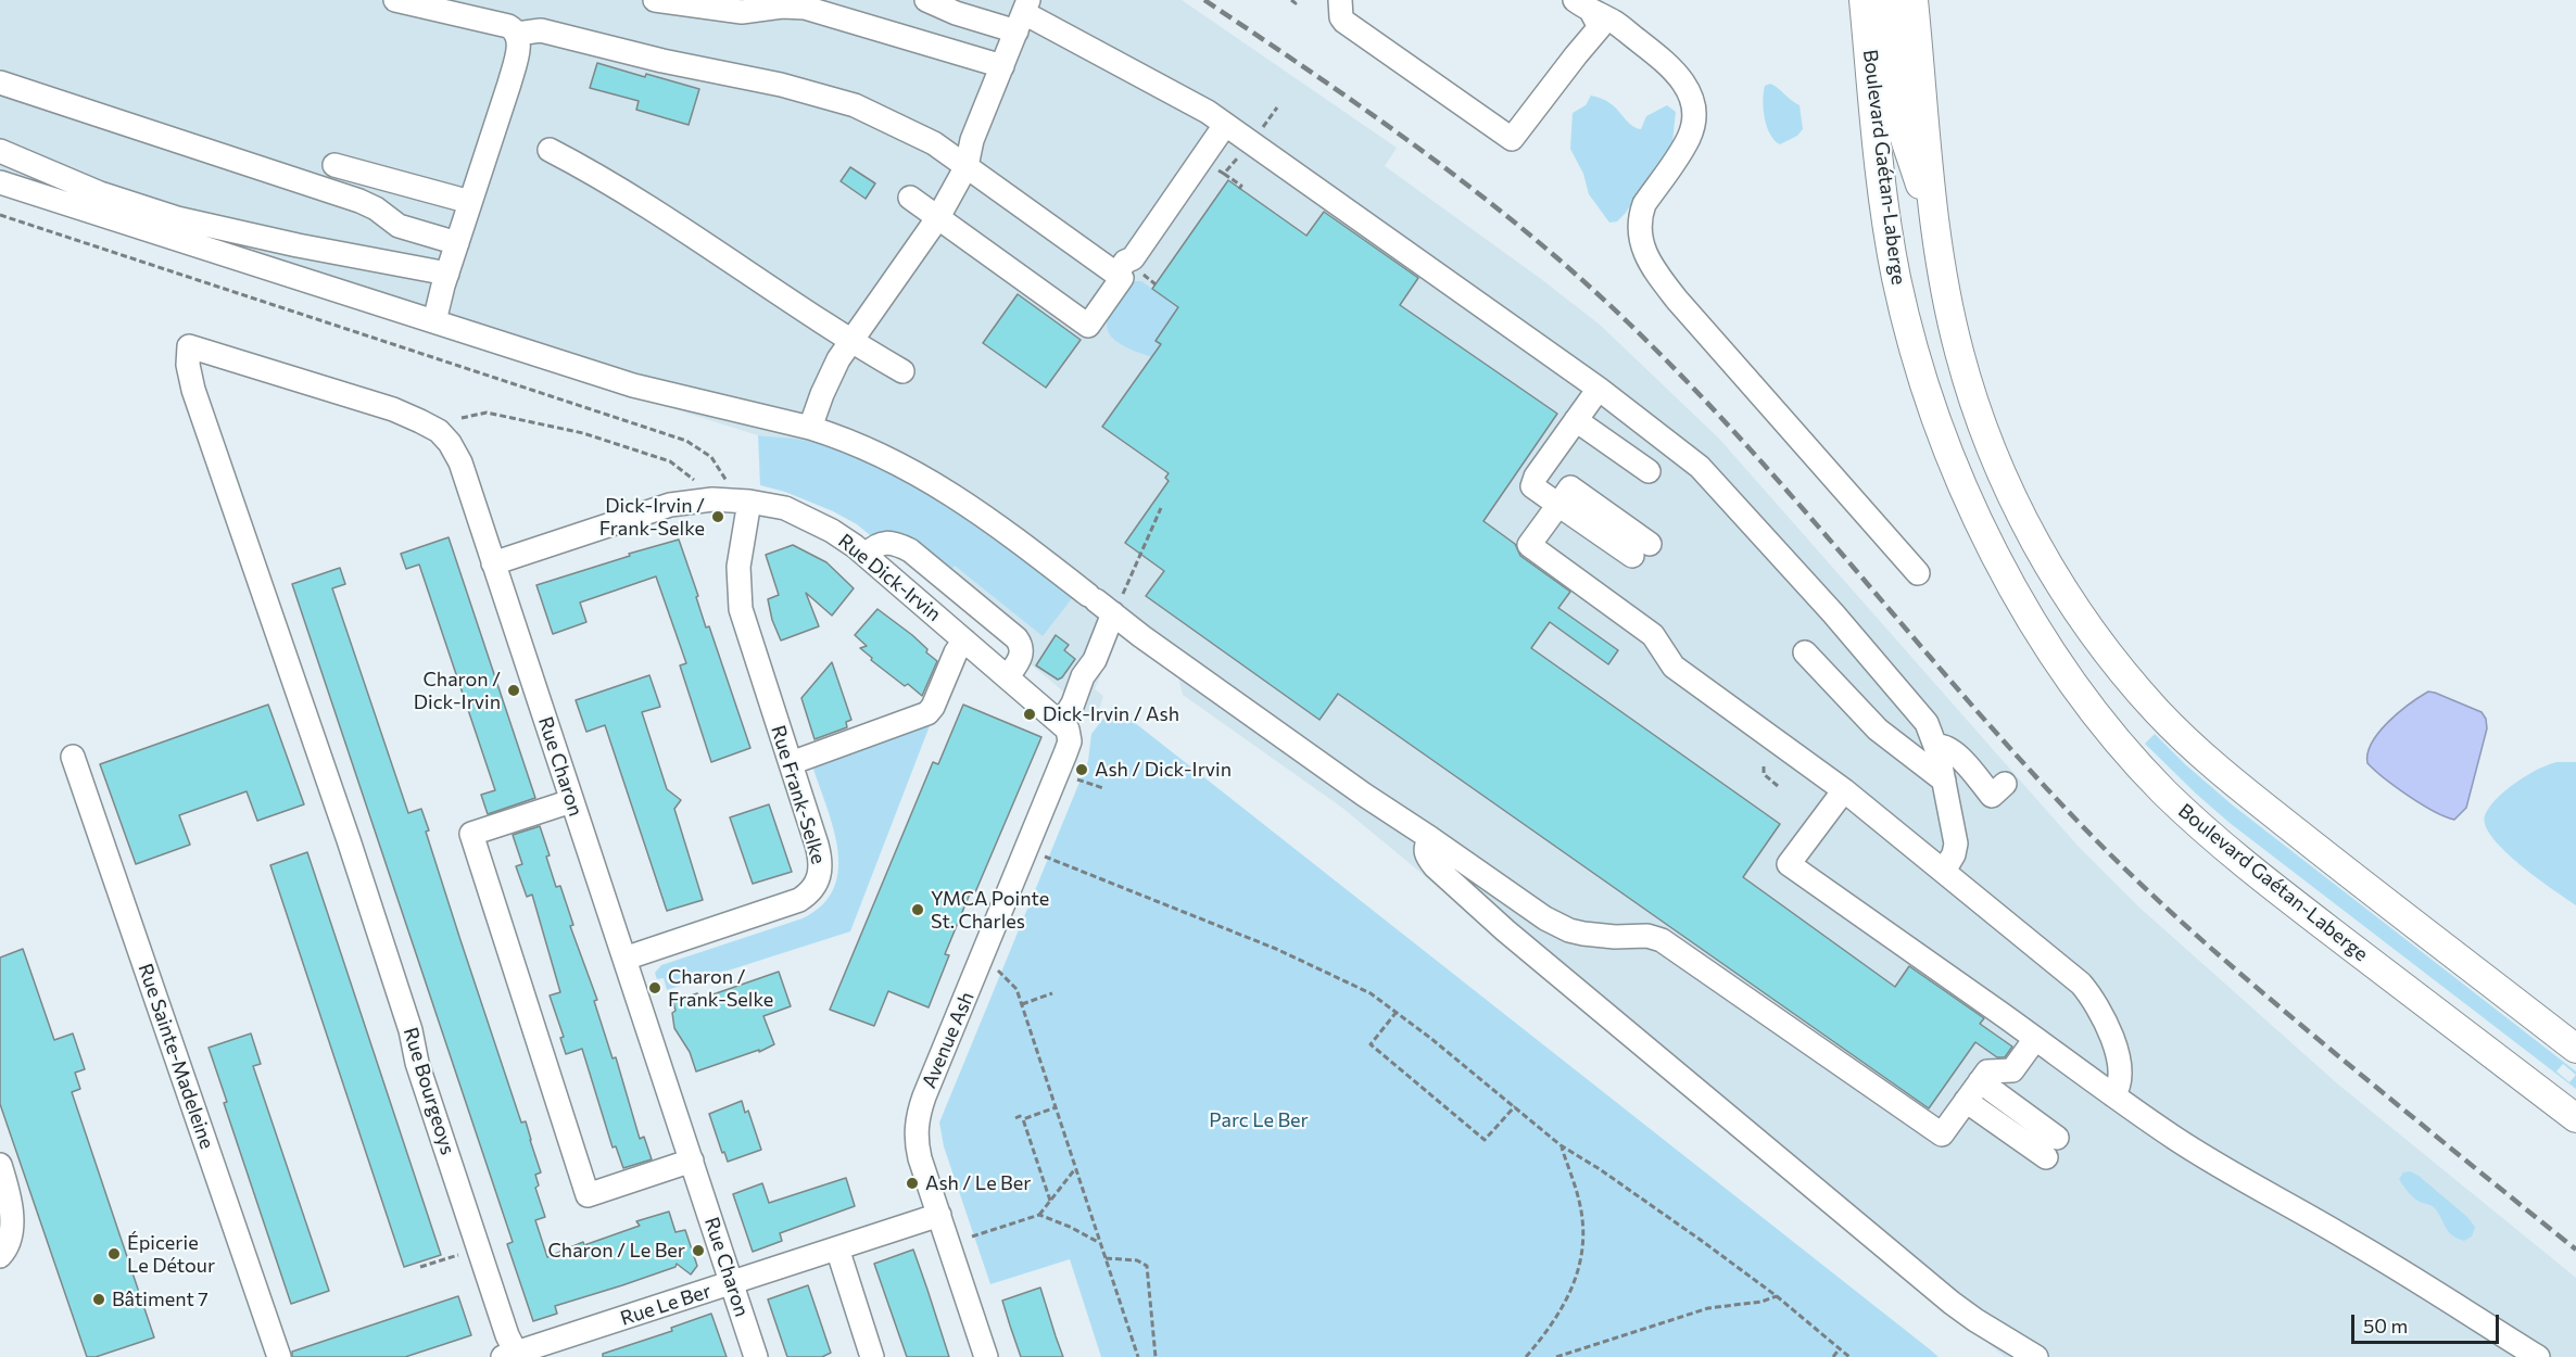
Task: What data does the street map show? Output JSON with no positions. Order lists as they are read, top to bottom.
{
  "streets": {
    "main road": ["Boulevard Gaétan-Laberge"],
    "street": [
      "Rue Dick-Irvin",
      "Rue Charon",
      "Rue Frank-Selke",
      "Avenue Ash",
      "Rue Sainte-Madeleine",
      "Rue Bourgeoys",
      "Rue Le Ber"
    ]
  },
  "crossings": [
    ["Rue Dick-Irvin", "Rue Charon"],
    ["Rue Dick-Irvin", "Rue Frank-Selke"],
    ["Rue Dick-Irvin", "Avenue Ash"],
    ["Rue Charon", "Rue Frank-Selke"],
    ["Rue Charon", "Rue Bourgeoys"],
    ["Rue Charon", "Rue Le Ber"],
    ["Avenue Ash", "Rue Le Ber"],
    ["Rue Bourgeoys", "Rue Le Ber"]
  ],
  "parks": ["Parc Le Ber"],
  "places": [
    "Dick-Irvin / Frank-Selke",
    "Charon / Dick-Irvin",
    "Dick-Irvin / Ash",
    "Ash / Dick-Irvin",
    "YMCA Pointe St. Charles",
    "Charon / Frank-Selke",
    "Ash / Le Ber",
    "Charon / Le Ber",
    "Épicerie Le Détour",
    "Bâtiment 7"
  ],
  "scale_bar": "50 m"
}
